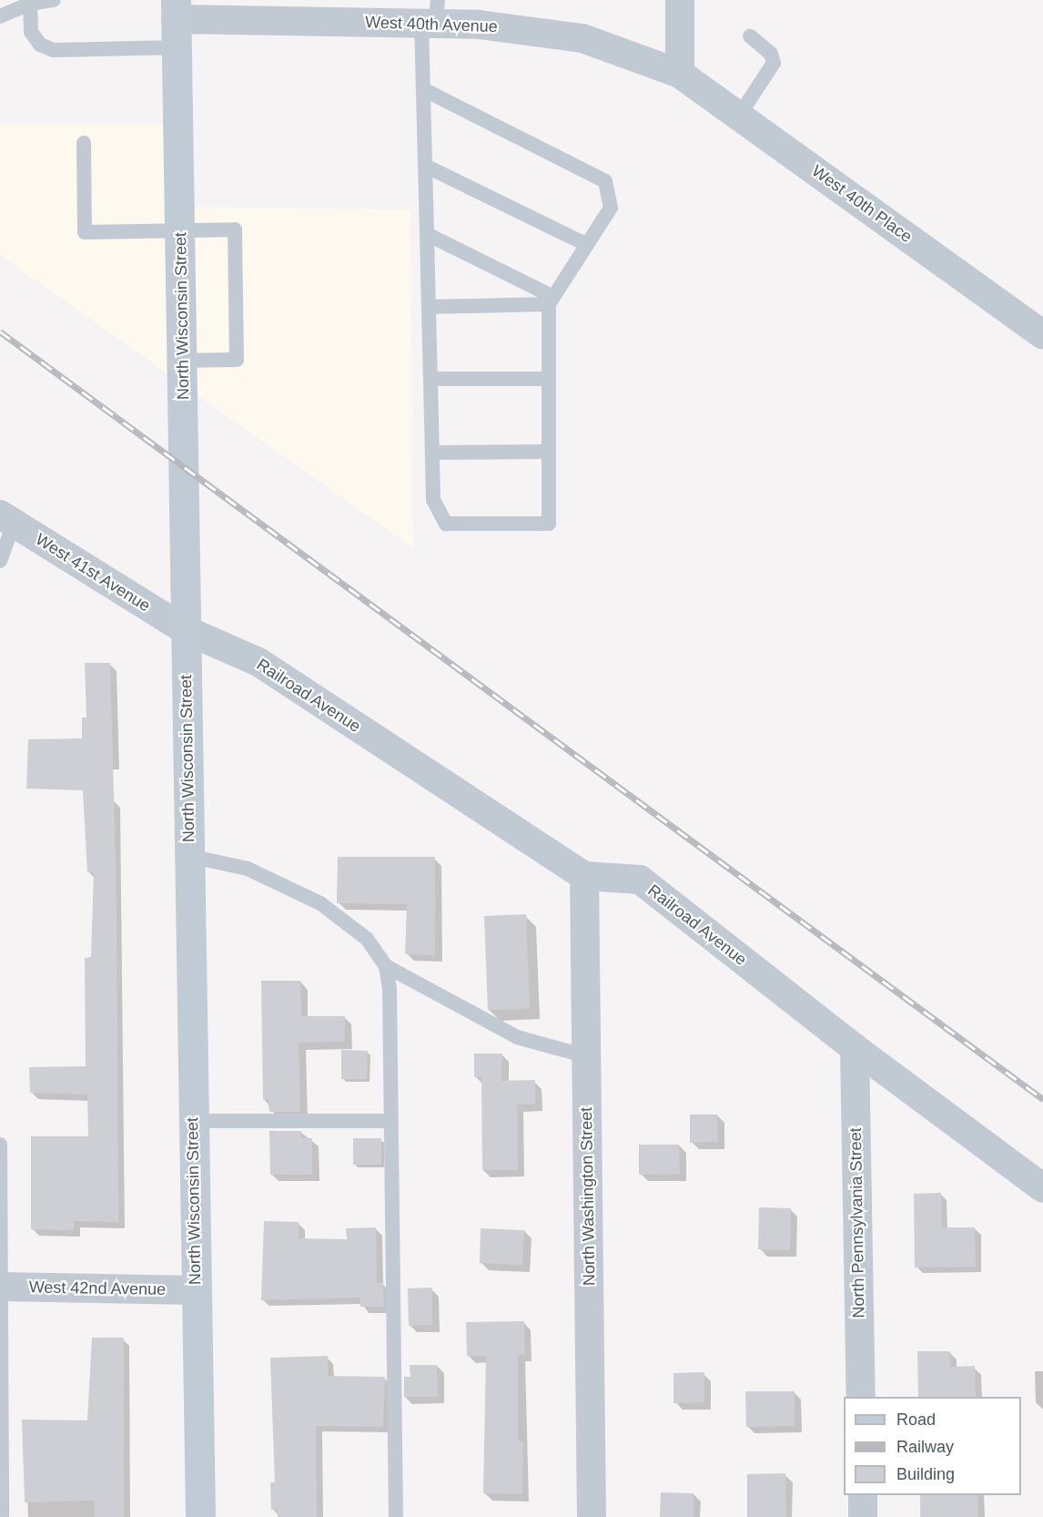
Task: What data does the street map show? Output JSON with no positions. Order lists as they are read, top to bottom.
{
  "streets": {
    "street": [
      "West 40th Avenue",
      "West 40th Place",
      "North Wisconsin Street",
      "West 41st Avenue",
      "Railroad Avenue",
      "North Washington Street",
      "North Pennsylvania Street",
      "West 42nd Avenue"
    ]
  },
  "crossings": [
    ["West 40th Avenue", "West 40th Place"],
    ["West 40th Avenue", "North Wisconsin Street"],
    ["North Wisconsin Street", "West 41st Avenue"],
    ["North Wisconsin Street", "Railroad Avenue"],
    ["North Wisconsin Street", "West 42nd Avenue"],
    ["West 41st Avenue", "Railroad Avenue"],
    ["Railroad Avenue", "North Washington Street"],
    ["Railroad Avenue", "North Pennsylvania Street"]
  ],
  "legend": ["Road", "Railway", "Building"]
}
